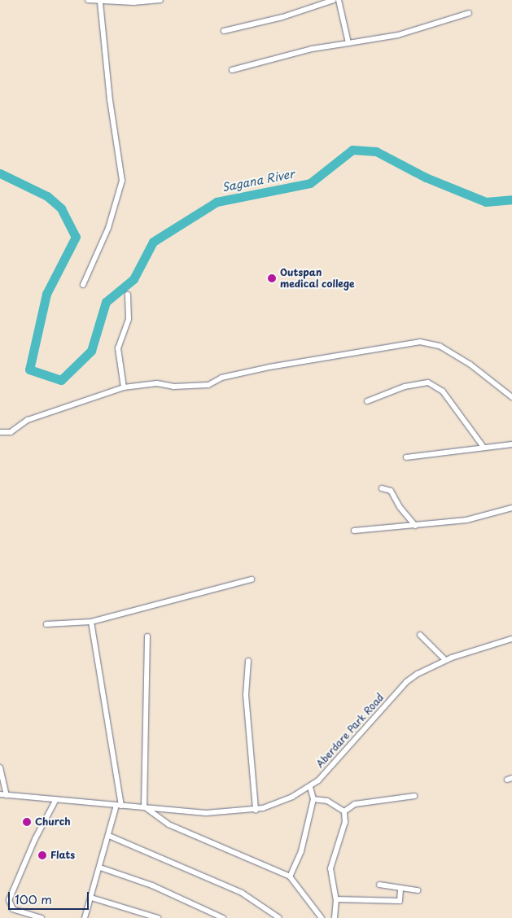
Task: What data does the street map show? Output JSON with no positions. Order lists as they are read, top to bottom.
{
  "streets": {
    "street": ["Aberdare Park Road"]
  },
  "water": ["Sagana River"],
  "places": ["Outspan medical college", "Church", "Flats"],
  "scale_bar": "100 m"
}
